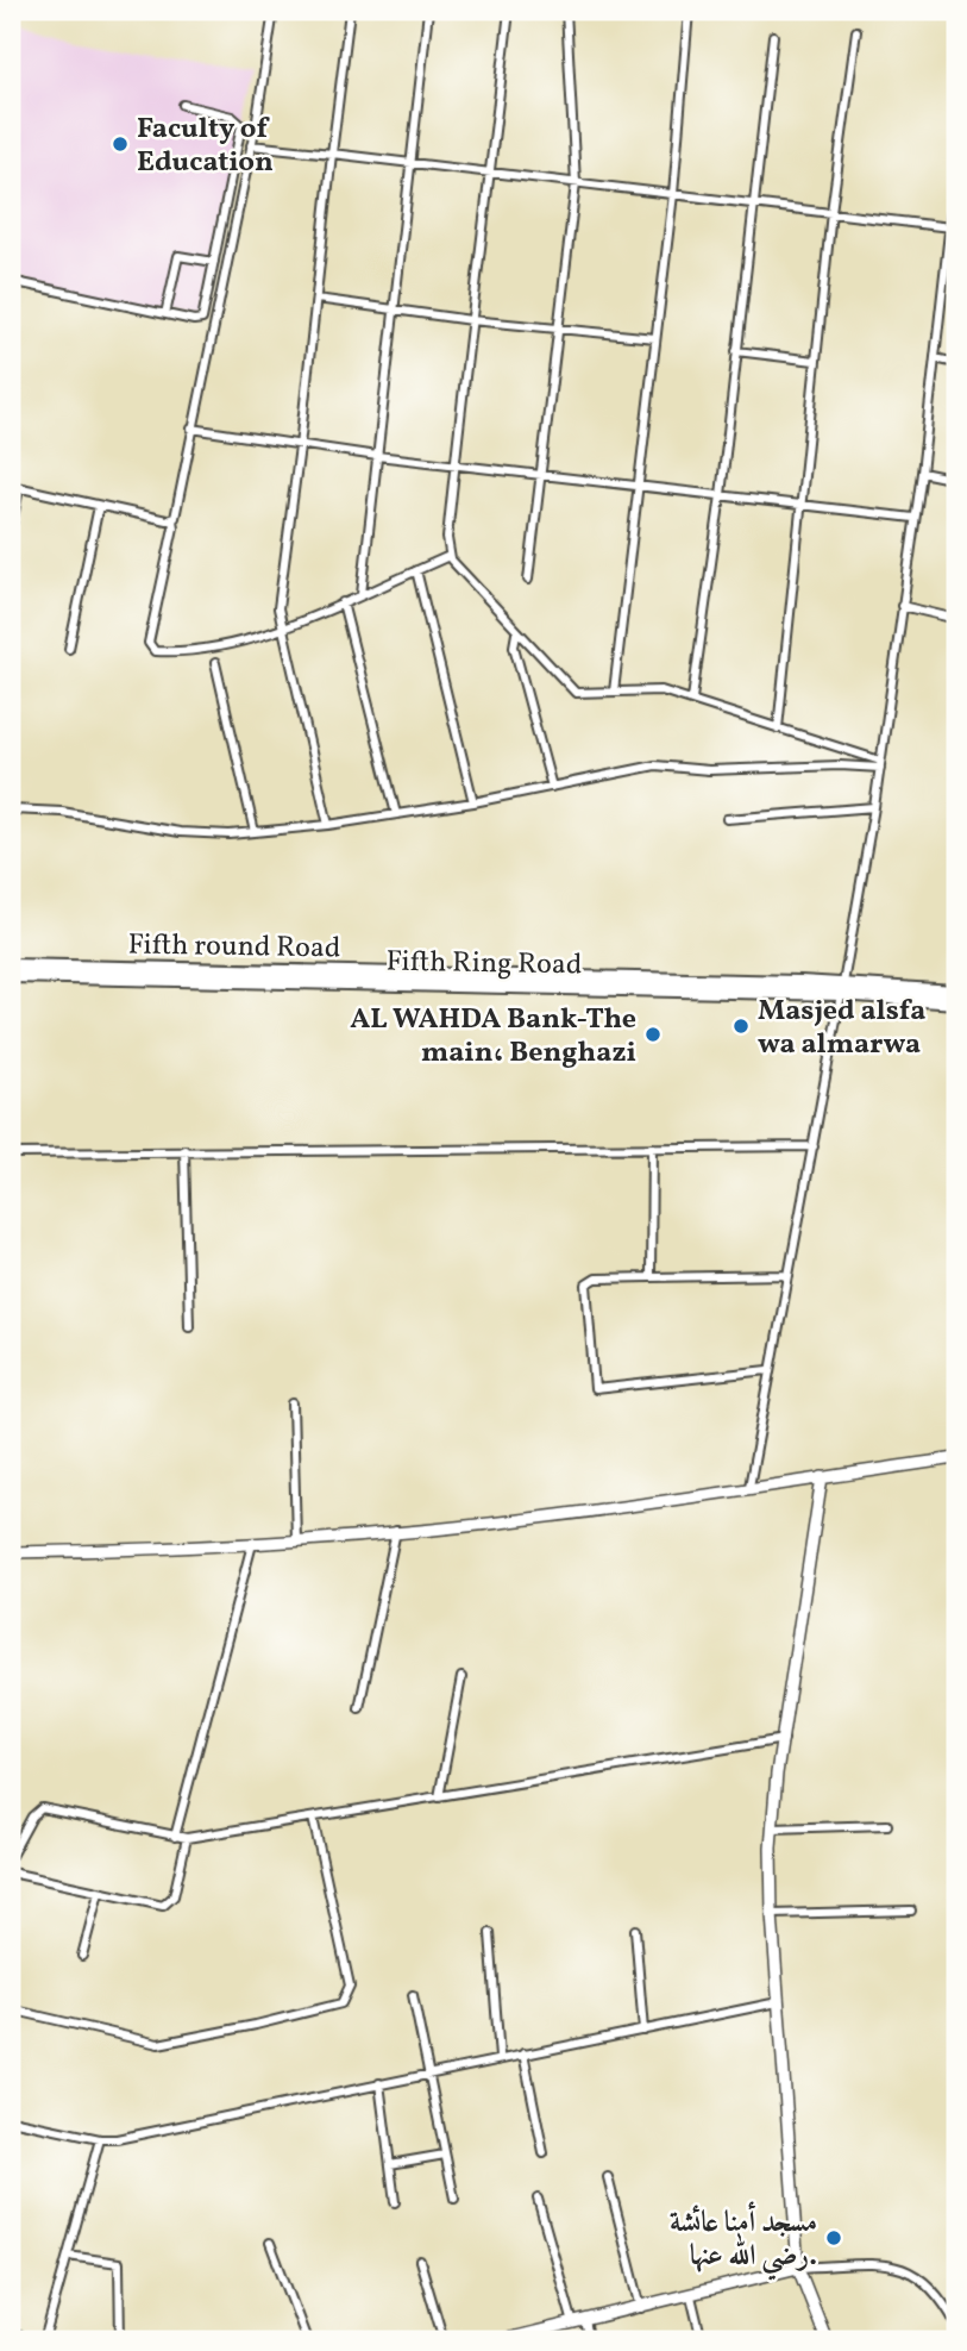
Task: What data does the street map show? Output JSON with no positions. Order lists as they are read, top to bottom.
{
  "streets": {
    "main road": ["Fifth round Road", "Fifth Ring Road"]
  },
  "crossings": [
    ["Fifth round Road", "Fifth Ring Road"]
  ],
  "places": [
    "Faculty of Education",
    "Masjed alsfa wa almarwa",
    "AL WAHDA Bank-The main، Benghazi",
    "مسجد أمنا عائشة رضي الله عنها."
  ]
}
